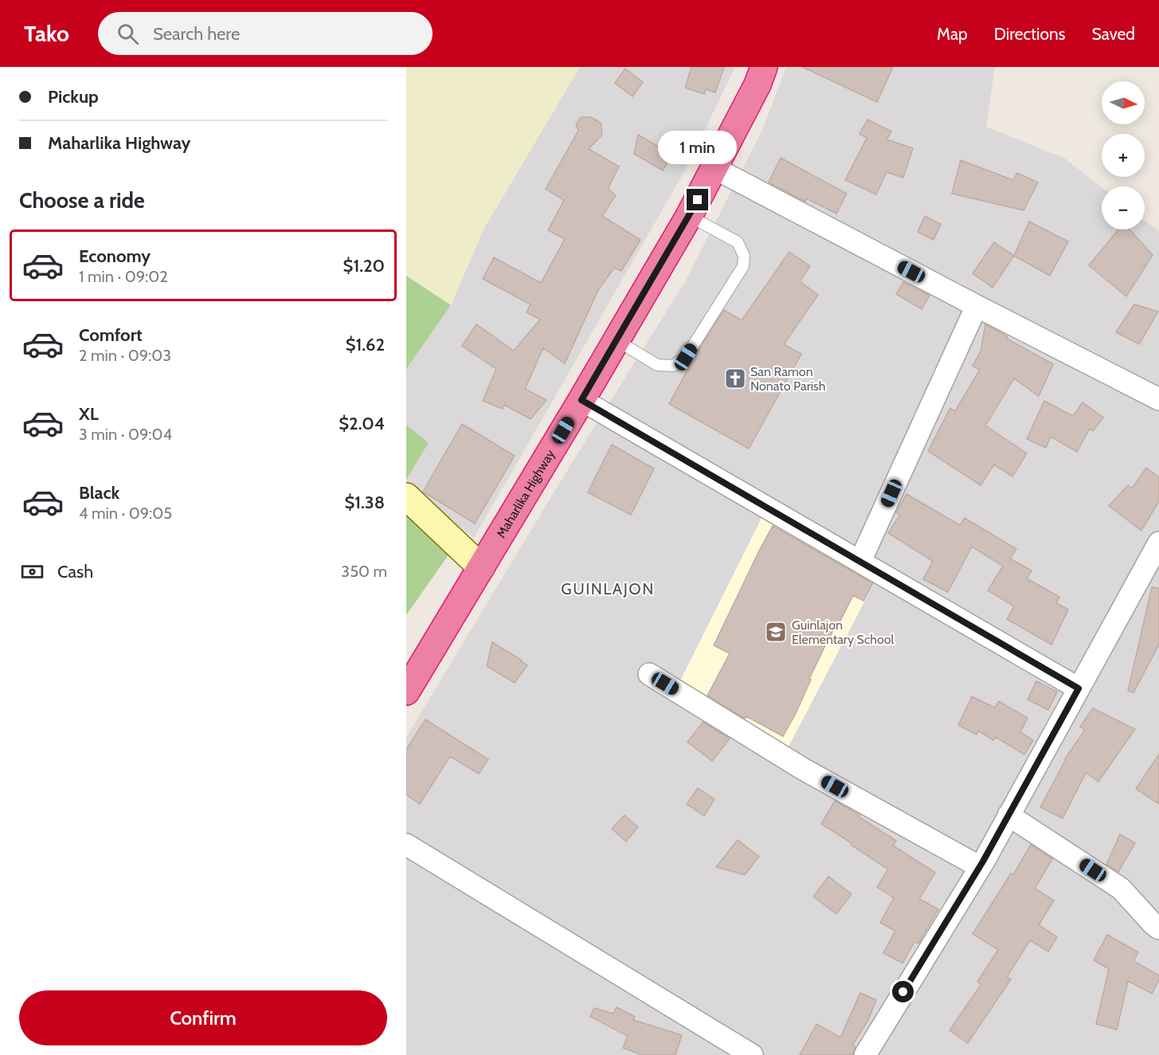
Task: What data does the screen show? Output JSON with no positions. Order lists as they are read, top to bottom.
{
  "streets": {
    "highway": ["Maharlika Highway"]
  },
  "districts": ["GUINLAJON"],
  "places": {
    "church": ["San Ramon Nonato Parish"],
    "school or university": ["Guinlajon Elementary School"]
  },
  "north": "right",
  "page": {
    "header": "Tako",
    "search": "Search here",
    "nav": ["Map", "Directions", "Saved"],
    "banner": ["Pickup", "Maharlika Highway"],
    "map_buttons": ["+", "−"],
    "bubble": "1 min",
    "heading": "Choose a ride",
    "list": [
      {
        "name": "Economy",
        "note": "1 min · 09:02",
        "value": "$1.20"
      },
      {
        "name": "Comfort",
        "note": "2 min · 09:03",
        "value": "$1.62"
      },
      {
        "name": "XL",
        "note": "3 min · 09:04",
        "value": "$2.04"
      },
      {
        "name": "Black",
        "note": "4 min · 09:05",
        "value": "$1.38"
      }
    ],
    "pay": ["Cash", "350 m"],
    "buttons": "Confirm"
  }
}
